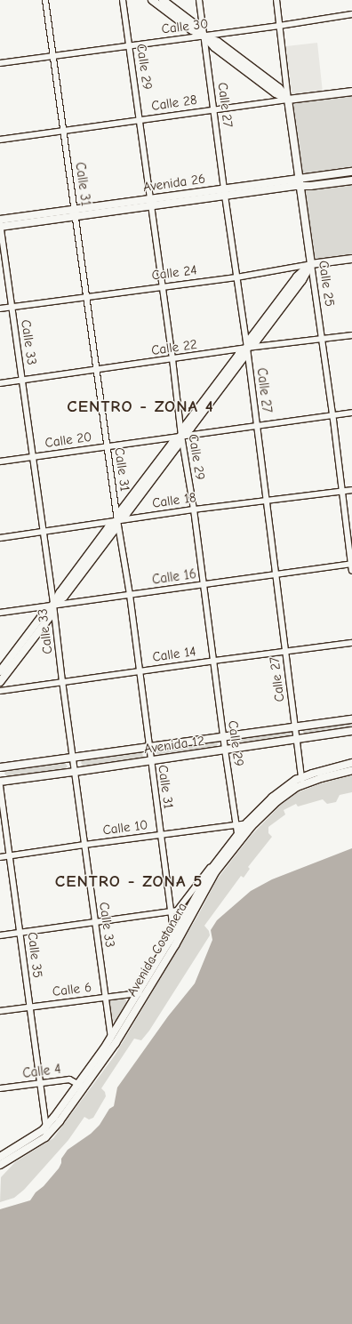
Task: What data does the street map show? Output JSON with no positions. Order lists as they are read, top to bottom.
{
  "streets": {
    "main road": [
      "Calle 28",
      "Avenida 26",
      "Calle 24",
      "Calle 25",
      "Avenida 12",
      "Avenida Costanera"
    ],
    "street": [
      "Calle 30",
      "Calle 29",
      "Calle 27",
      "Calle 31",
      "Calle 33",
      "Calle 22",
      "Calle 20",
      "Calle 18",
      "Calle 16",
      "Calle 14",
      "Calle 10",
      "Calle 35",
      "Calle 6",
      "Calle 4"
    ]
  },
  "crossings": [
    ["Calle 30", "Calle 29"],
    ["Calle 30", "Calle 27"],
    ["Calle 30", "Calle 31"],
    ["Calle 30", "Calle 25"],
    ["Calle 29", "Calle 28"],
    ["Calle 29", "Avenida 26"],
    ["Calle 29", "Calle 24"],
    ["Calle 29", "Calle 22"],
    ["Calle 29", "Calle 20"],
    ["Calle 29", "Calle 18"],
    ["Calle 29", "Calle 16"],
    ["Calle 29", "Calle 14"],
    ["Calle 29", "Avenida 12"],
    ["Calle 29", "Calle 10"],
    ["Calle 29", "Avenida Costanera"],
    ["Calle 28", "Calle 27"],
    ["Calle 28", "Calle 31"],
    ["Calle 28", "Calle 25"],
    ["Calle 27", "Avenida 26"],
    ["Calle 27", "Calle 24"],
    ["Calle 27", "Calle 22"],
    ["Calle 27", "Calle 20"],
    ["Calle 27", "Calle 18"],
    ["Calle 27", "Calle 16"],
    ["Calle 27", "Calle 14"],
    ["Calle 27", "Avenida 12"],
    ["Calle 27", "Avenida Costanera"],
    ["Avenida 26", "Calle 31"],
    ["Avenida 26", "Calle 25"],
    ["Avenida 26", "Calle 33"],
    ["Calle 31", "Calle 24"],
    ["Calle 31", "Calle 22"],
    ["Calle 31", "Calle 20"],
    ["Calle 31", "Calle 18"],
    ["Calle 31", "Calle 16"],
    ["Calle 31", "Calle 14"],
    ["Calle 31", "Avenida 12"],
    ["Calle 31", "Calle 10"],
    ["Calle 31", "Avenida Costanera"],
    ["Calle 24", "Calle 25"],
    ["Calle 24", "Calle 33"],
    ["Calle 25", "Calle 22"],
    ["Calle 25", "Calle 20"],
    ["Calle 25", "Calle 18"],
    ["Calle 25", "Calle 16"],
    ["Calle 33", "Calle 22"],
    ["Calle 33", "Calle 20"],
    ["Calle 33", "Calle 18"],
    ["Calle 33", "Calle 16"],
    ["Calle 33", "Calle 14"],
    ["Calle 33", "Avenida 12"],
    ["Calle 33", "Calle 10"],
    ["Calle 33", "Avenida Costanera"],
    ["Calle 33", "Calle 6"],
    ["Calle 10", "Avenida Costanera"],
    ["Calle 10", "Calle 35"],
    ["Avenida Costanera", "Calle 35"],
    ["Avenida Costanera", "Calle 6"],
    ["Avenida Costanera", "Calle 4"],
    ["Calle 35", "Calle 6"],
    ["Calle 35", "Calle 4"]
  ],
  "districts": ["CENTRO - ZONA 4", "CENTRO - ZONA 5"]
}
